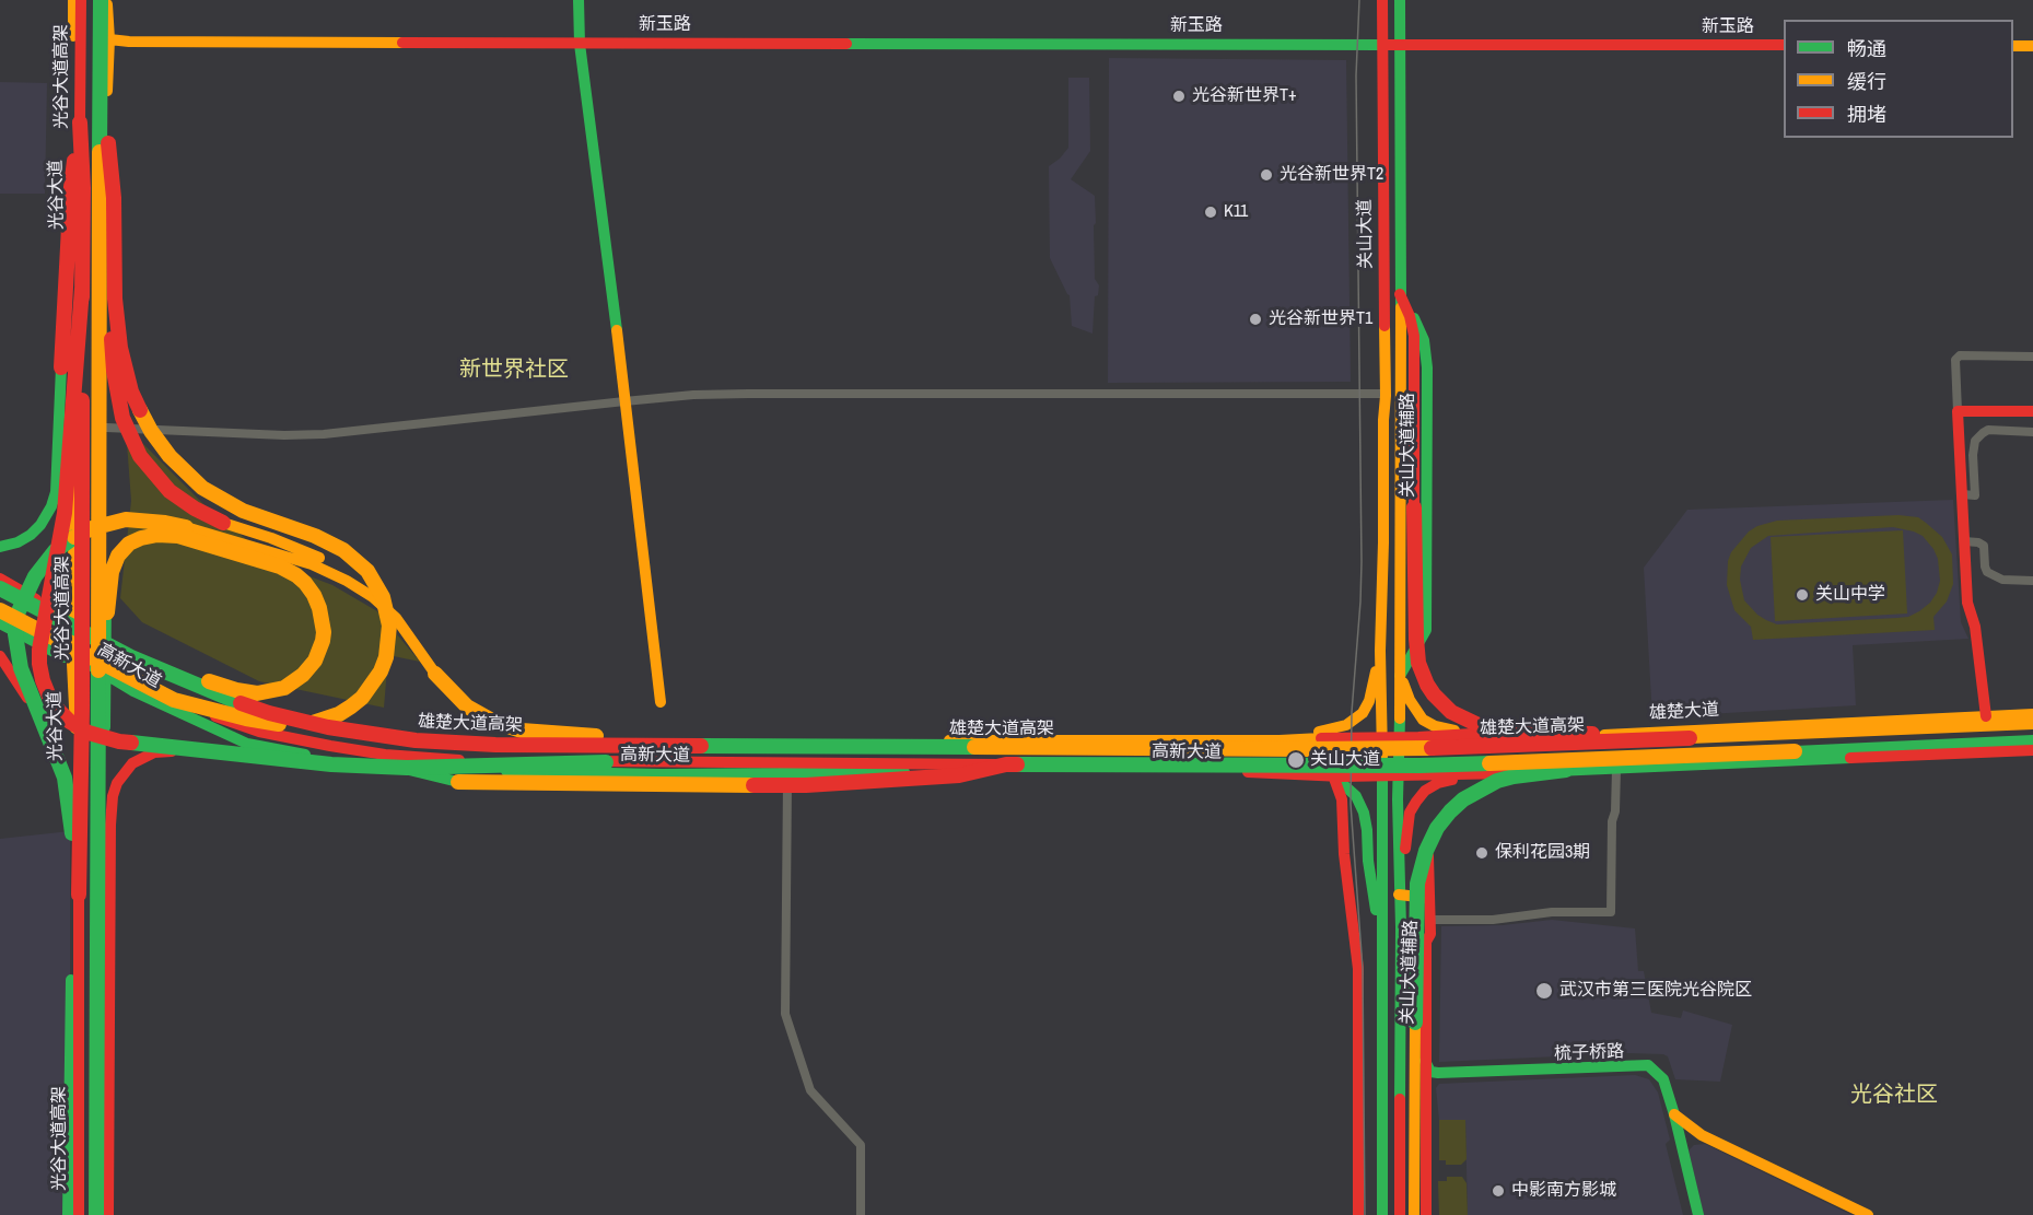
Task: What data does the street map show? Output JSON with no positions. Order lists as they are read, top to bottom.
{
  "streets": {
    "main road": [
      "新玉路",
      "光谷大道高架",
      "光谷大道",
      "关山大道",
      "关山大道辅路",
      "高新大道",
      "雄楚大道",
      "雄楚大道高架",
      "梳子桥路"
    ]
  },
  "crossings": [
    ["新玉路", "关山大道"],
    ["光谷大道", "高新大道"],
    ["关山大道", "关山大道辅路"],
    ["关山大道", "雄楚大道"],
    ["关山大道辅路", "梳子桥路"],
    ["高新大道", "雄楚大道"]
  ],
  "districts": ["新世界社区", "光谷社区"],
  "places": [
    "光谷新世界T+",
    "光谷新世界T2",
    "K11",
    "光谷新世界T1",
    "关山中学",
    "关山大道",
    "保利花园3期",
    "武汉市第三医院光谷院区",
    "中影南方影城"
  ],
  "legend": ["畅通", "缓行", "拥堵"]
}
